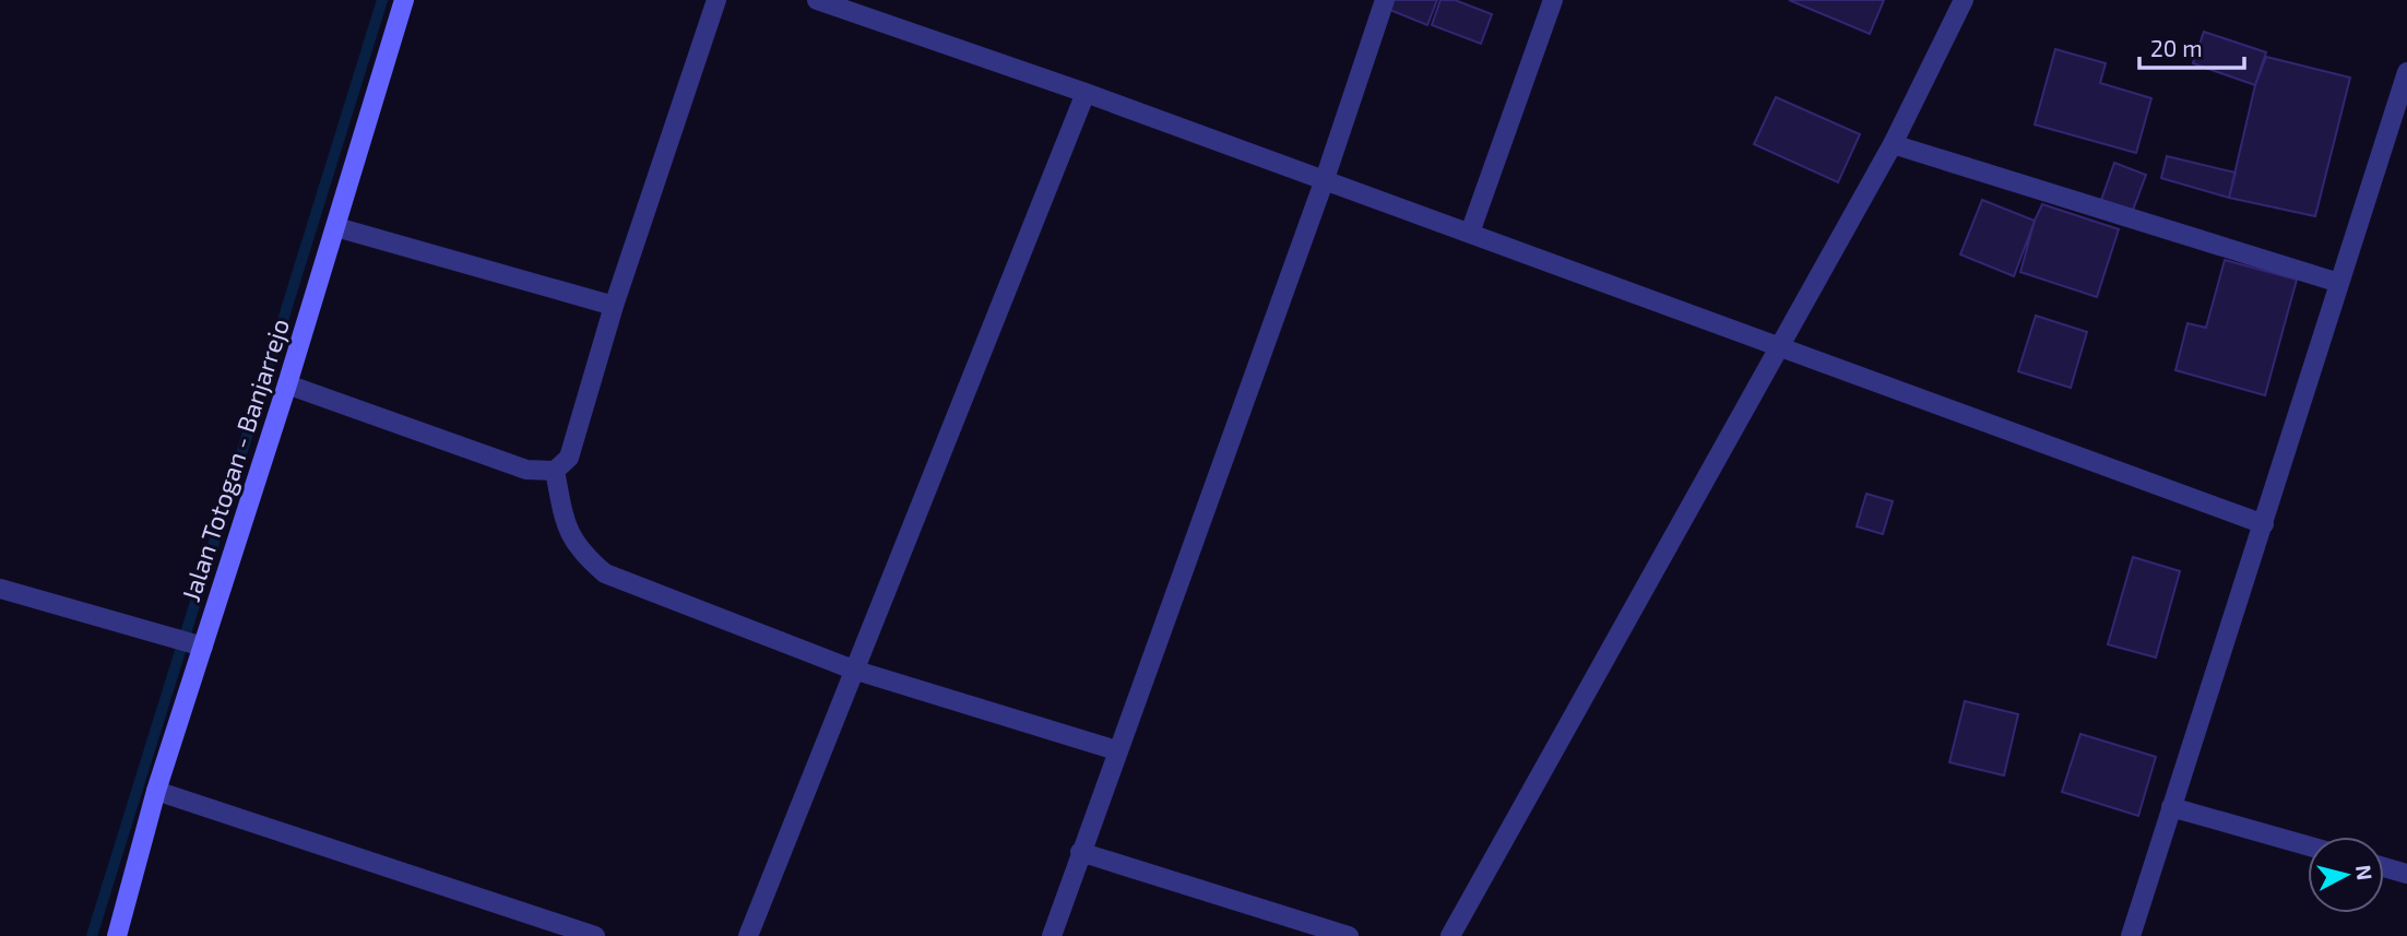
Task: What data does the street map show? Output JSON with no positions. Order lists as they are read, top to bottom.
{
  "streets": {
    "street": ["Jalan Totogan - Banjarrejo"]
  },
  "scale_bar": "20 m",
  "north": "right"
}
